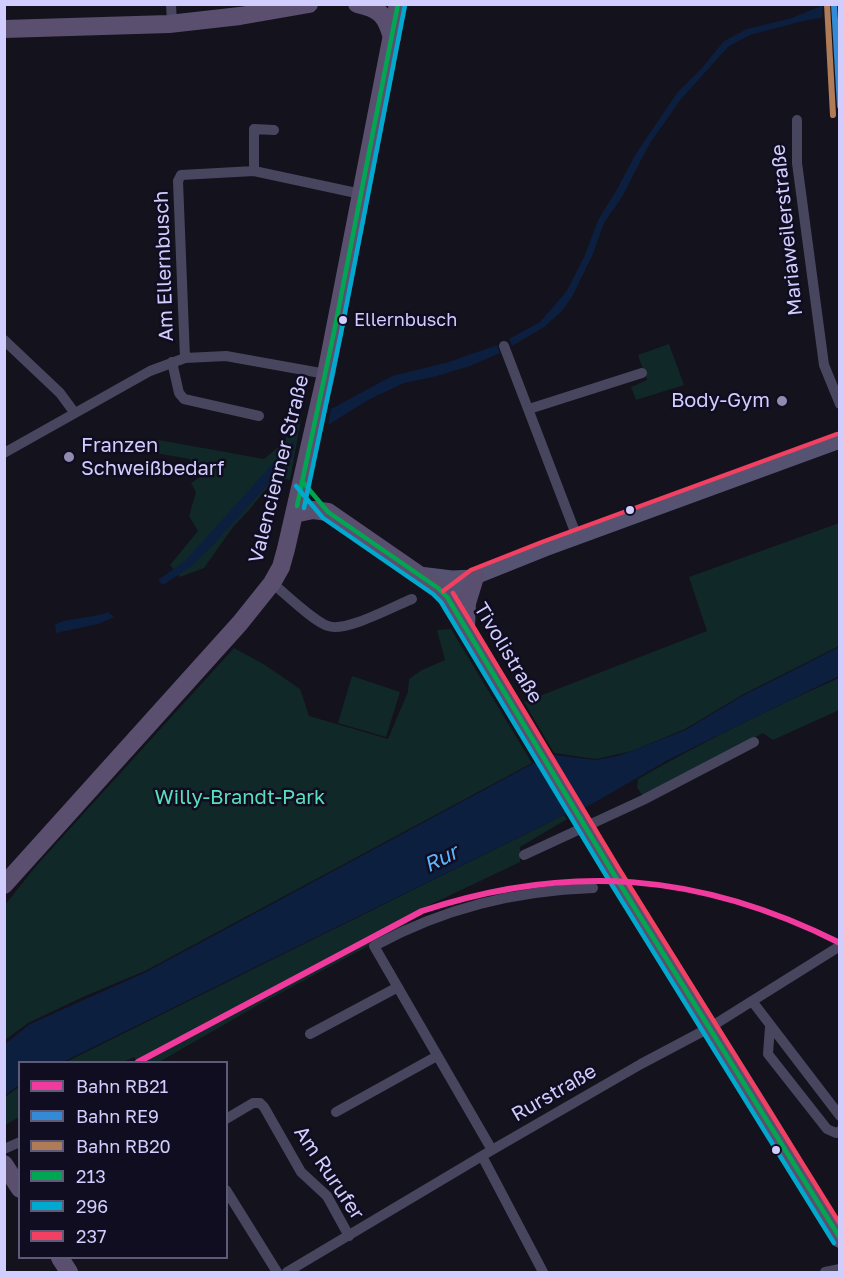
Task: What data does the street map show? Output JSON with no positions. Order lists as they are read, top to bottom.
{
  "streets": {
    "main road": ["Valencienner Straße", "Tivolistraße"],
    "street": [
      "Mariaweilerstraße",
      "Am Ellernbusch",
      "Rurstraße",
      "Am Rurufer"
    ]
  },
  "crossings": [
    ["Am Ellernbusch", "Valencienner Straße"],
    ["Valencienner Straße", "Tivolistraße"],
    ["Tivolistraße", "Rurstraße"],
    ["Rurstraße", "Am Rurufer"]
  ],
  "water": ["Rur"],
  "parks": ["Willy-Brandt-Park"],
  "places": ["Ellernbusch", "Body-Gym", "Franzen Schweißbedarf"],
  "lines": [
    "rail line RE9",
    "rail line RB20",
    "transit line 213",
    "transit line 296",
    "transit line 237",
    "rail line RB21"
  ],
  "legend": [
    "Bahn RB21",
    "Bahn RE9",
    "Bahn RB20",
    "213",
    "296",
    "237"
  ]
}
